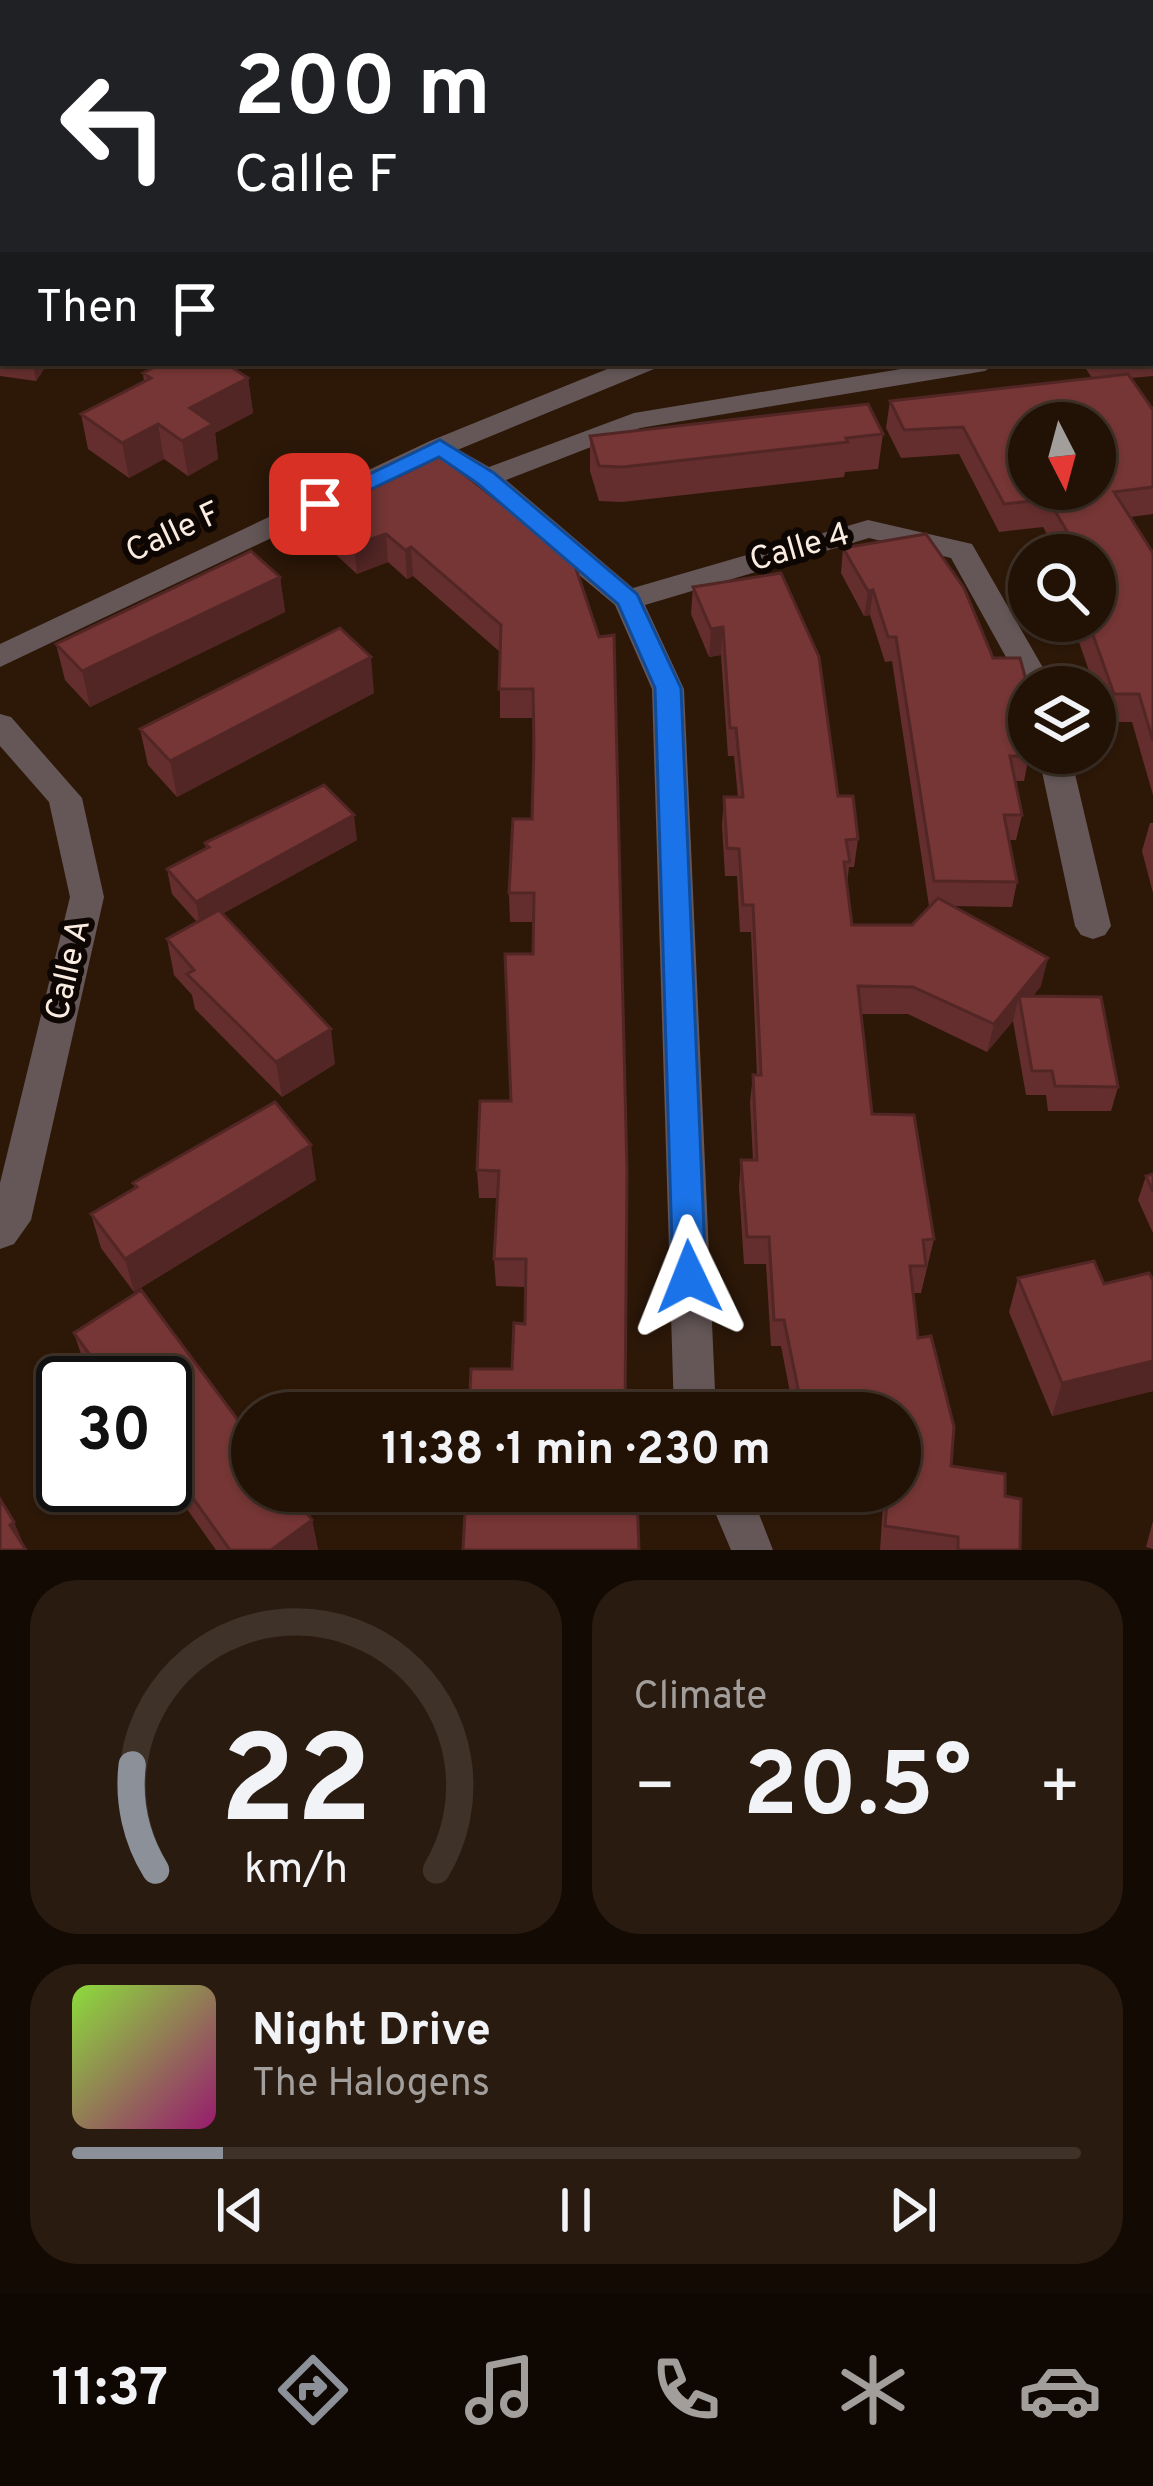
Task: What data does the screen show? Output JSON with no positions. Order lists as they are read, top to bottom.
{
  "streets": {
    "street": ["Calle F", "Calle 4", "Calle A"]
  },
  "north": "bottom",
  "page": {
    "turn": ["200 m", "Calle F"],
    "then": "Then",
    "limit": "30",
    "trip": "11:38 · 1 min · 230 m",
    "tile": "Climate",
    "heat": ["−", "20.5°", "+"],
    "song": ["Night Drive", "The Halogens"],
    "tabs": "11:37",
    "gauge": ["22", "km/h"]
  }
}
